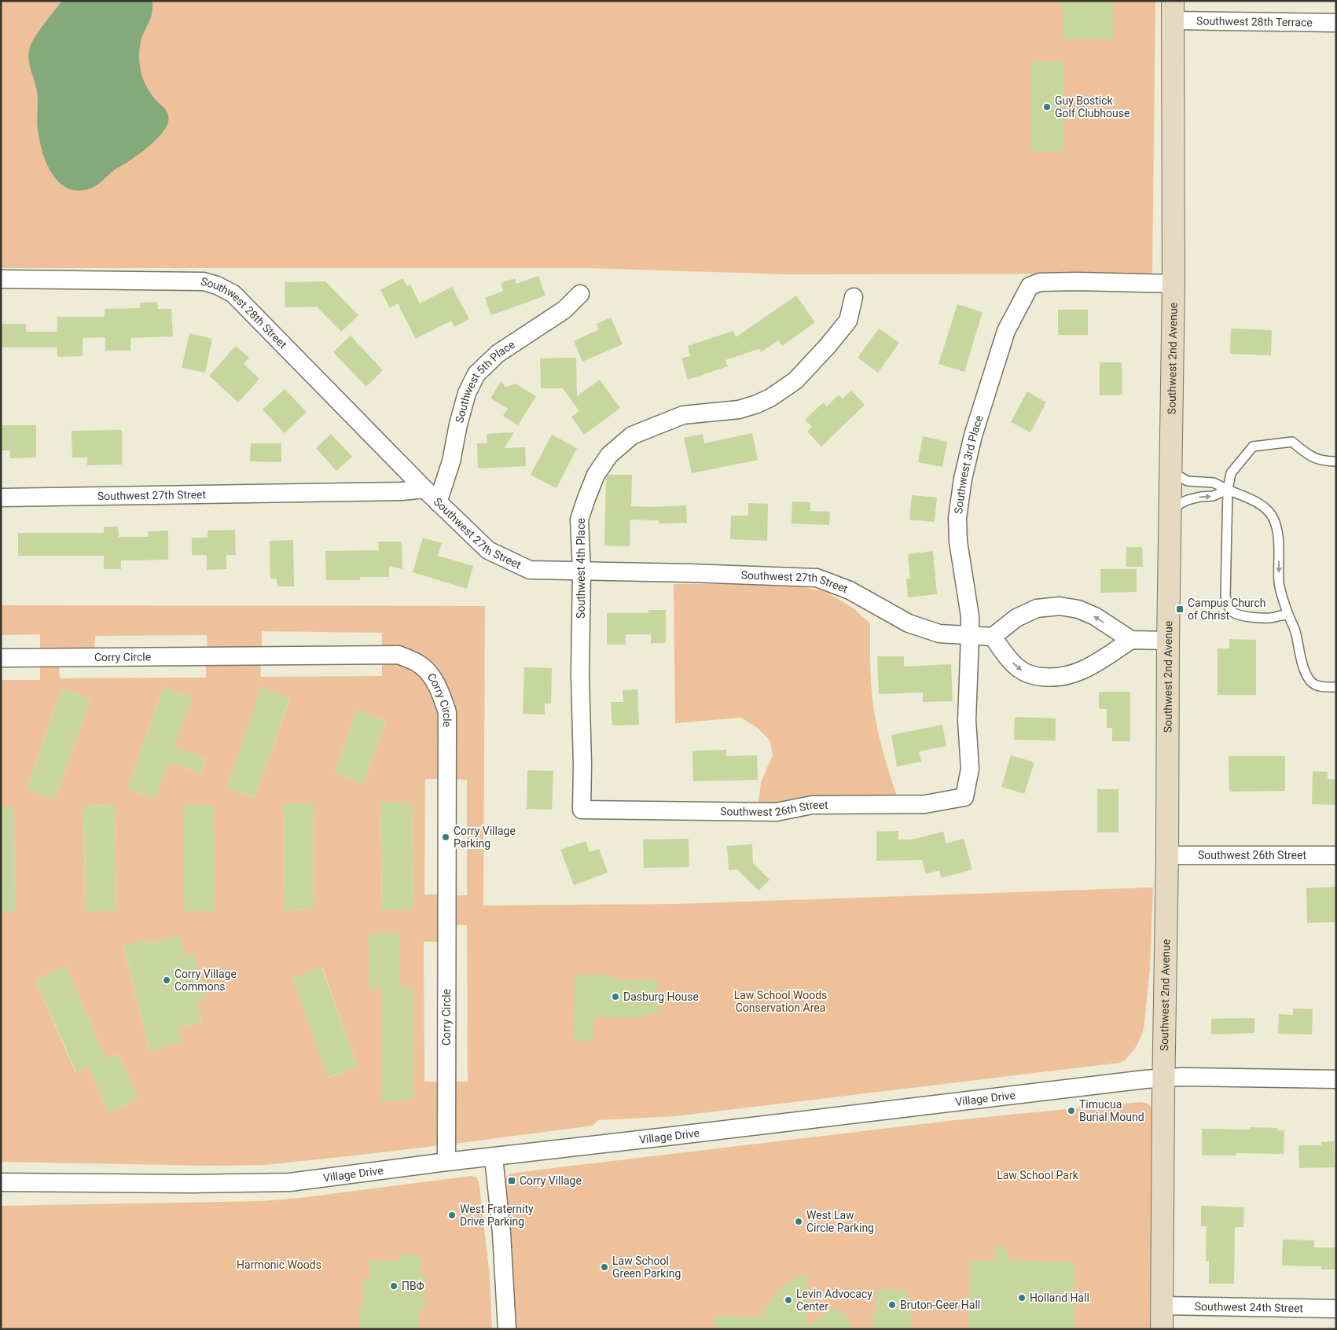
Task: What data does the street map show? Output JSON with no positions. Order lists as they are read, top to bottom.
{
  "streets": {
    "main road": ["Southwest 2nd Avenue"],
    "street": [
      "Southwest 28th Terrace",
      "Southwest 28th Street",
      "Southwest 5th Place",
      "Southwest 3rd Place",
      "Southwest 27th Street",
      "Southwest 4th Place",
      "Corry Circle",
      "Southwest 26th Street",
      "Village Drive",
      "Southwest 24th Street"
    ]
  },
  "crossings": [
    ["Southwest 28th Terrace", "Southwest 2nd Avenue"],
    ["Southwest 28th Street", "Southwest 27th Street"],
    ["Southwest 2nd Avenue", "Southwest 3rd Place"],
    ["Southwest 2nd Avenue", "Southwest 26th Street"],
    ["Southwest 2nd Avenue", "Village Drive"],
    ["Southwest 2nd Avenue", "Southwest 24th Street"],
    ["Southwest 5th Place", "Southwest 27th Street"],
    ["Southwest 3rd Place", "Southwest 27th Street"],
    ["Southwest 3rd Place", "Southwest 26th Street"],
    ["Southwest 27th Street", "Southwest 4th Place"],
    ["Southwest 4th Place", "Southwest 26th Street"],
    ["Corry Circle", "Village Drive"]
  ],
  "parks": ["Law School Woods Conservation Area", "Law School Park", "Harmonic Woods"],
  "places": {
    "other": [
      "Guy Bostick Golf Clubhouse",
      "Corry Village Parking",
      "Corry Village Commons",
      "Dasburg House",
      "Timucua Burial Mound",
      "West Fraternity Drive Parking",
      "West Law Circle Parking",
      "Law School Green Parking",
      "ΠΒΦ",
      "Holland Hall",
      "Levin Advocacy Center",
      "Bruton-Geer Hall"
    ],
    "transit": ["Campus Church of Christ", "Corry Village"]
  }
}
